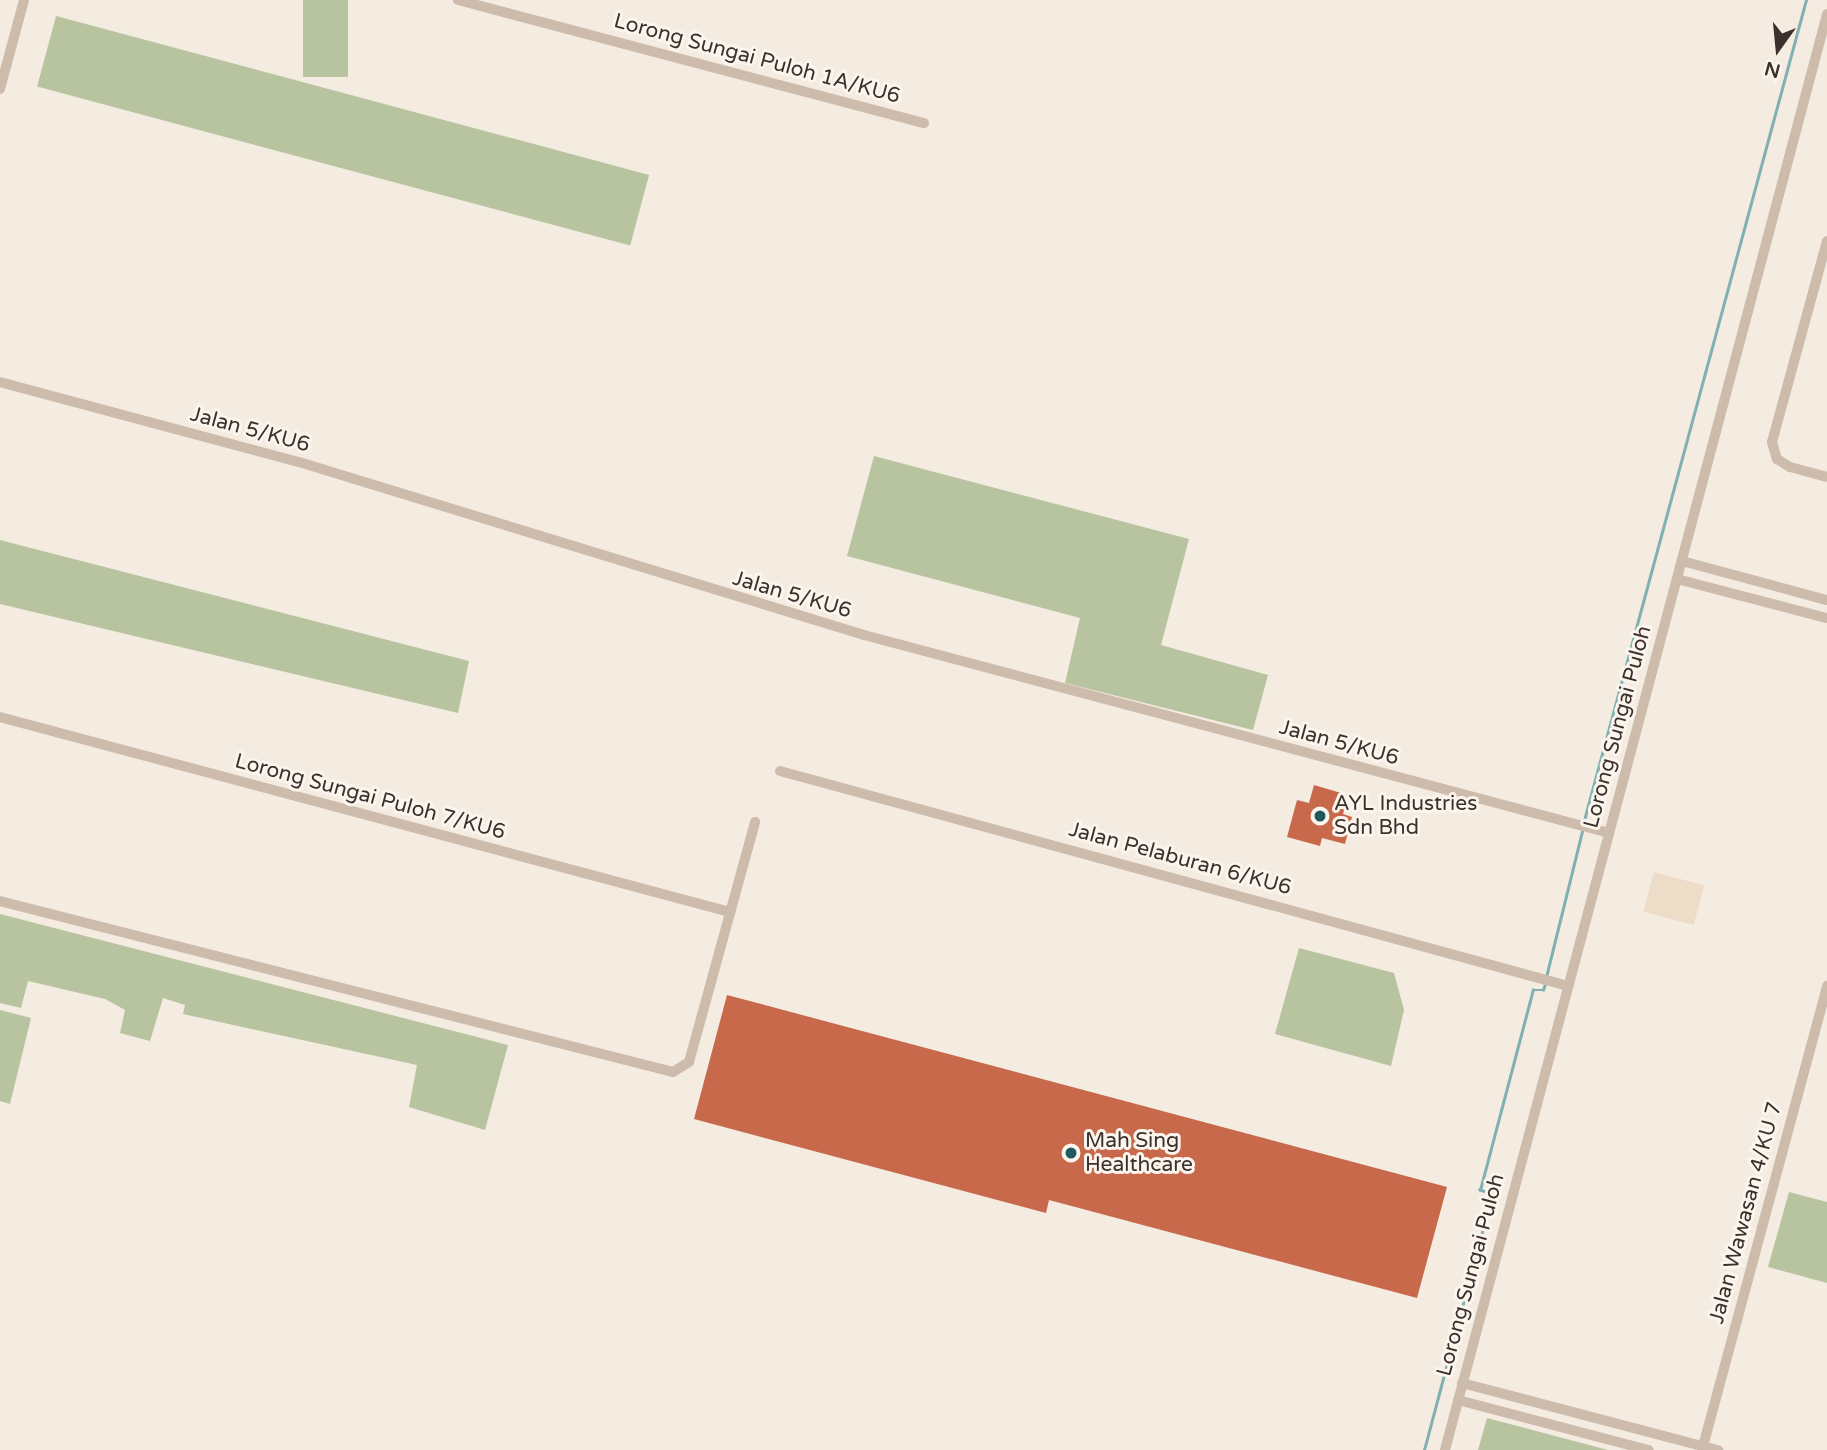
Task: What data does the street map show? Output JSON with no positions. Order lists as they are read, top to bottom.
{
  "streets": {
    "street": [
      "Lorong Sungai Puloh 1A/KU6",
      "Jalan 5/KU6",
      "Lorong Sungai Puloh",
      "Lorong Sungai Puloh 7/KU6",
      "Jalan Pelaburan 6/KU6",
      "Jalan Wawasan 4/KU 7"
    ]
  },
  "crossings": [
    ["Jalan 5/KU6", "Lorong Sungai Puloh"],
    ["Lorong Sungai Puloh", "Jalan Pelaburan 6/KU6"]
  ],
  "places": ["AYL Industries Sdn Bhd", "Mah Sing Healthcare"],
  "north": "bottom"
}
